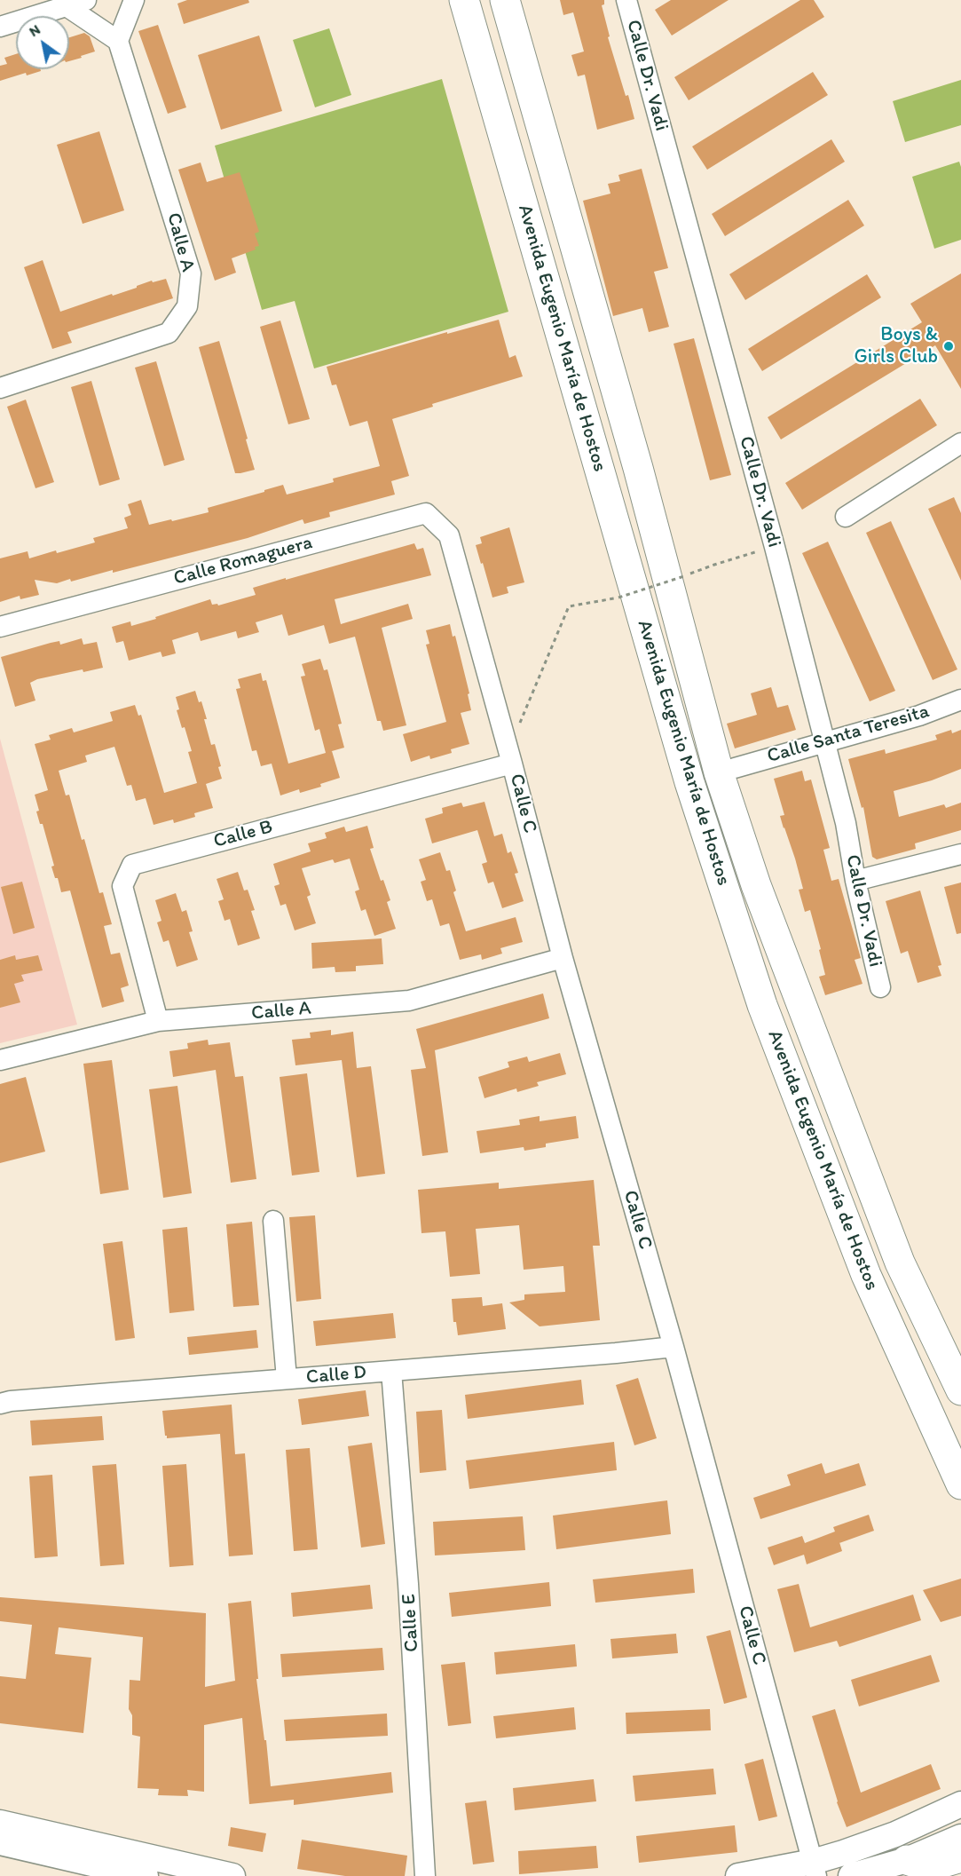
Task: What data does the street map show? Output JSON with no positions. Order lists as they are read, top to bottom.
{
  "streets": {
    "highway": ["Avenida Eugenio María de Hostos"],
    "street": [
      "Calle Dr. Vadi",
      "Calle A",
      "Calle Romaguera",
      "Calle Santa Teresita",
      "Calle C",
      "Calle B",
      "Calle D",
      "Calle E"
    ]
  },
  "crossings": [
    ["Calle Dr. Vadi", "Calle Santa Teresita"],
    ["Calle A", "Calle C"],
    ["Calle A", "Calle B"],
    ["Calle Romaguera", "Calle C"],
    ["Calle C", "Calle B"],
    ["Calle C", "Calle D"],
    ["Calle D", "Calle E"]
  ],
  "places": ["Boys & Girls Club"],
  "north": "top left"
}
